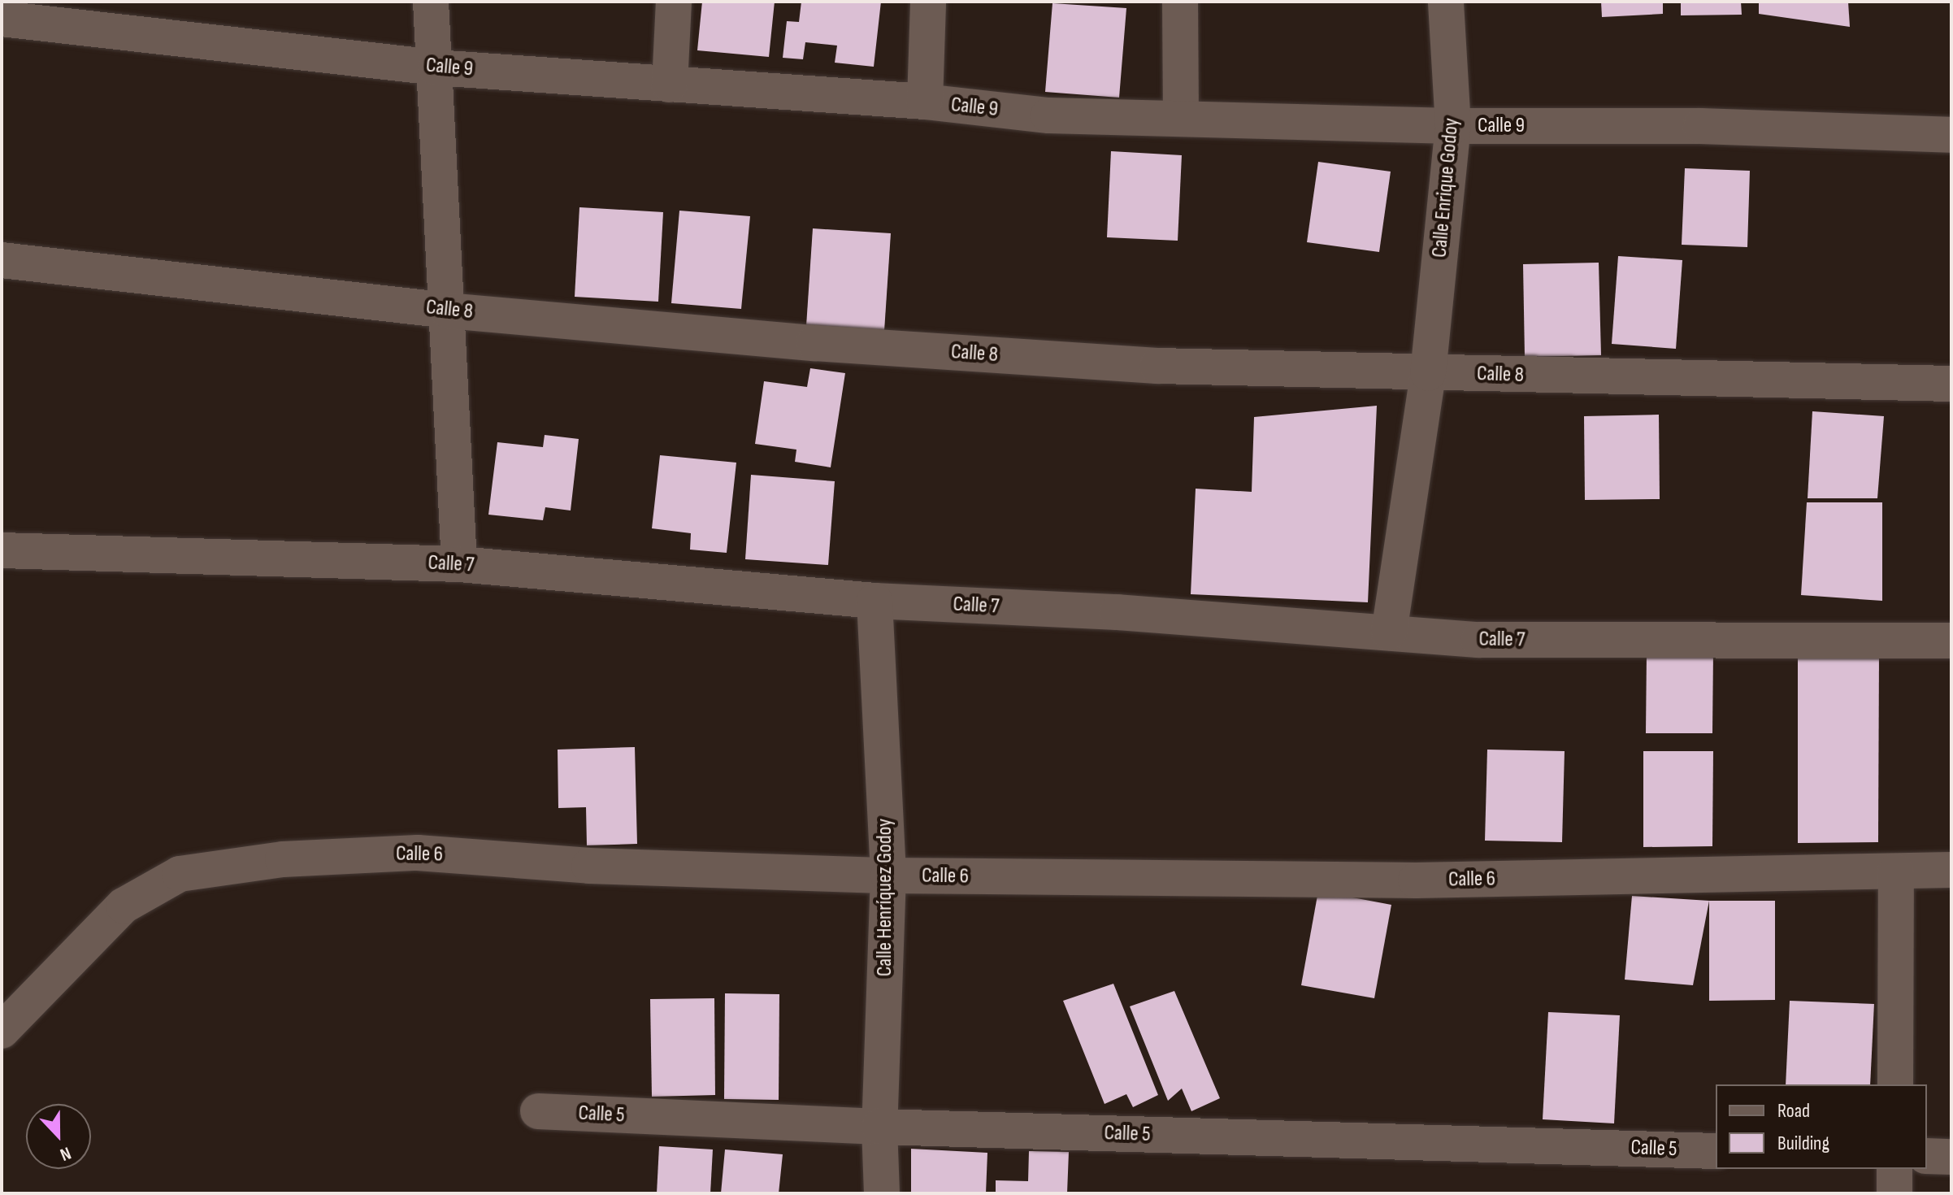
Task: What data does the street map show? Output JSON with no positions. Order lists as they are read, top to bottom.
{
  "streets": {
    "street": [
      "Calle 9",
      "Calle Enrique Godoy",
      "Calle 8",
      "Calle 7",
      "Calle 6",
      "Calle Henríquez Godoy",
      "Calle 5"
    ]
  },
  "crossings": [
    ["Calle 9", "Calle Enrique Godoy"],
    ["Calle Enrique Godoy", "Calle 8"],
    ["Calle Enrique Godoy", "Calle 7"],
    ["Calle 7", "Calle Henríquez Godoy"],
    ["Calle 6", "Calle Henríquez Godoy"],
    ["Calle Henríquez Godoy", "Calle 5"]
  ],
  "legend": ["Road", "Building"],
  "north": "bottom"
}
